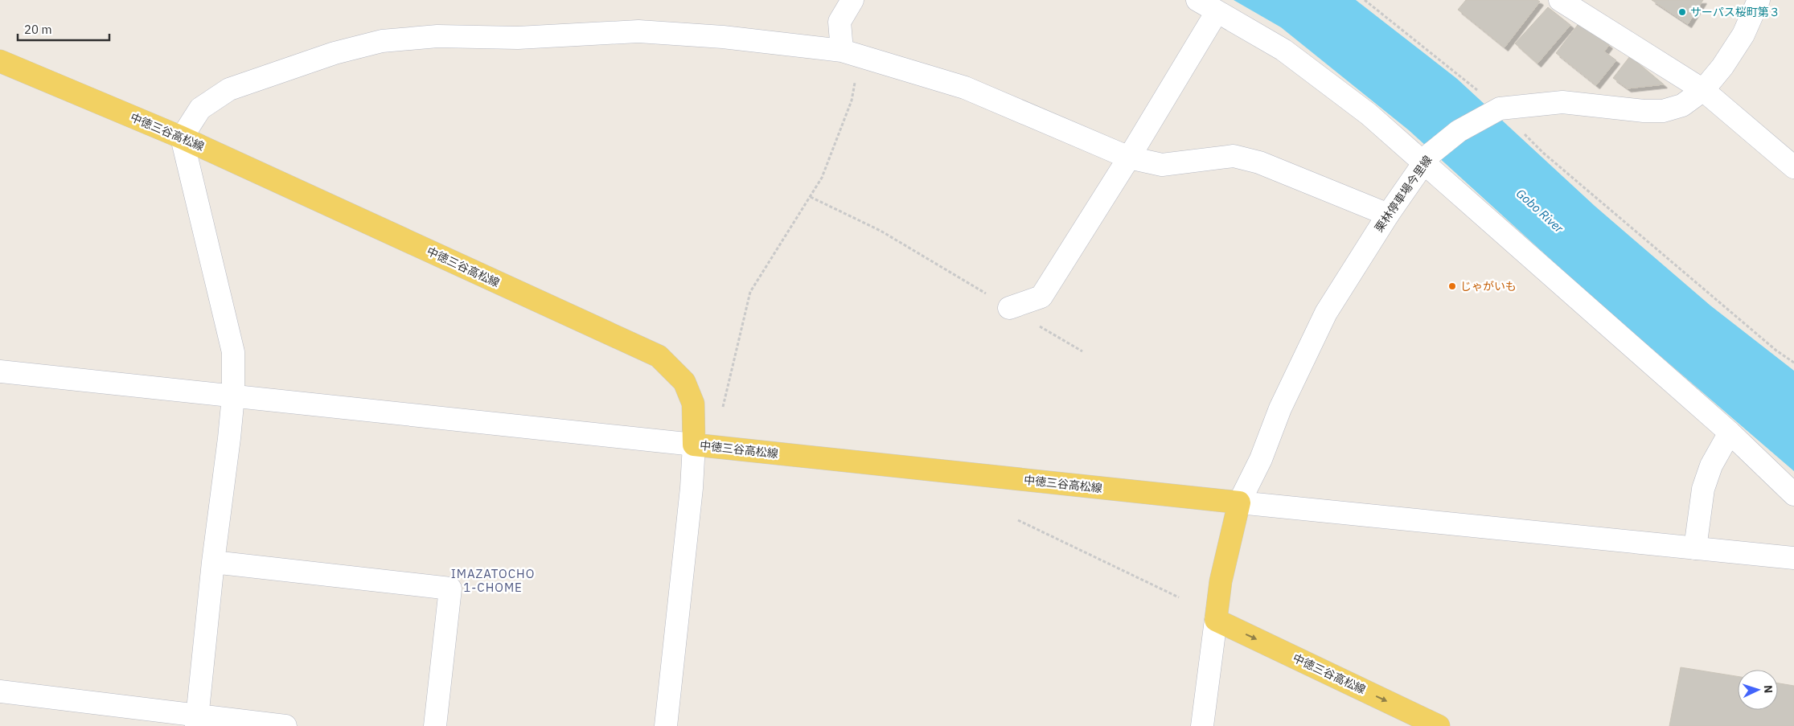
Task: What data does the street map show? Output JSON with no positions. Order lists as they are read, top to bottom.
{
  "streets": {
    "main road": ["中徳三谷高松線"],
    "street": ["栗林停車場今里線"]
  },
  "crossings": [
    ["中徳三谷高松線", "栗林停車場今里線"]
  ],
  "districts": ["IMAZATOCHO 1-CHOME"],
  "water": ["Gobo River"],
  "places": ["サーパス桜町第３", "じゃがいも"],
  "scale_bar": "20 m",
  "north": "right"
}
